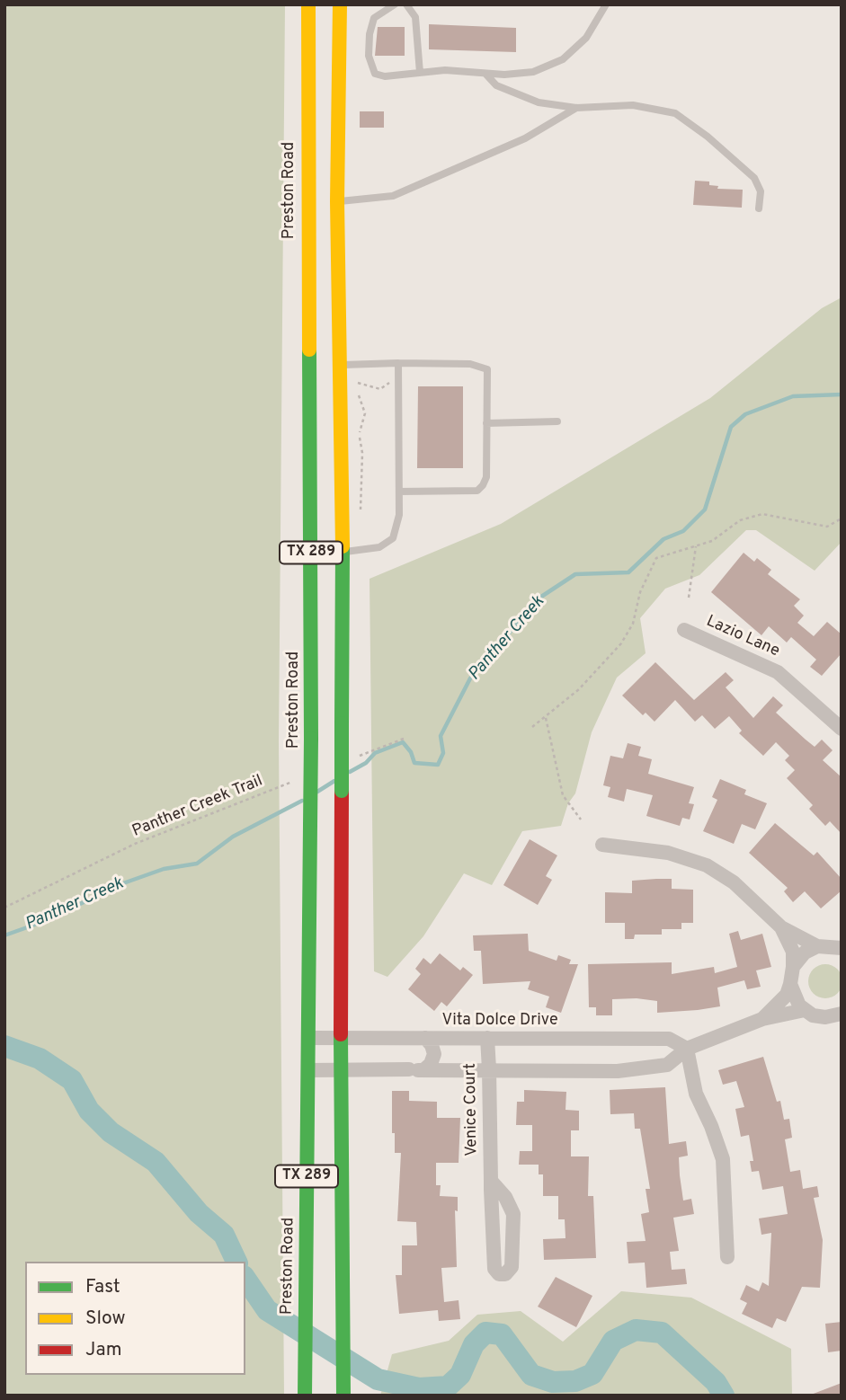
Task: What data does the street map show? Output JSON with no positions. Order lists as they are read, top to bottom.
{
  "streets": {
    "main road": ["Preston Road", "TX 289"],
    "street": ["Lazio Lane", "Vita Dolce Drive", "Venice Court"],
    "path": ["Panther Creek Trail"]
  },
  "crossings": [
    ["Preston Road", "Vita Dolce Drive"],
    ["TX 289", "Vita Dolce Drive"],
    ["Vita Dolce Drive", "Venice Court"]
  ],
  "water": ["Panther Creek"],
  "legend": ["Fast", "Slow", "Jam"]
}
